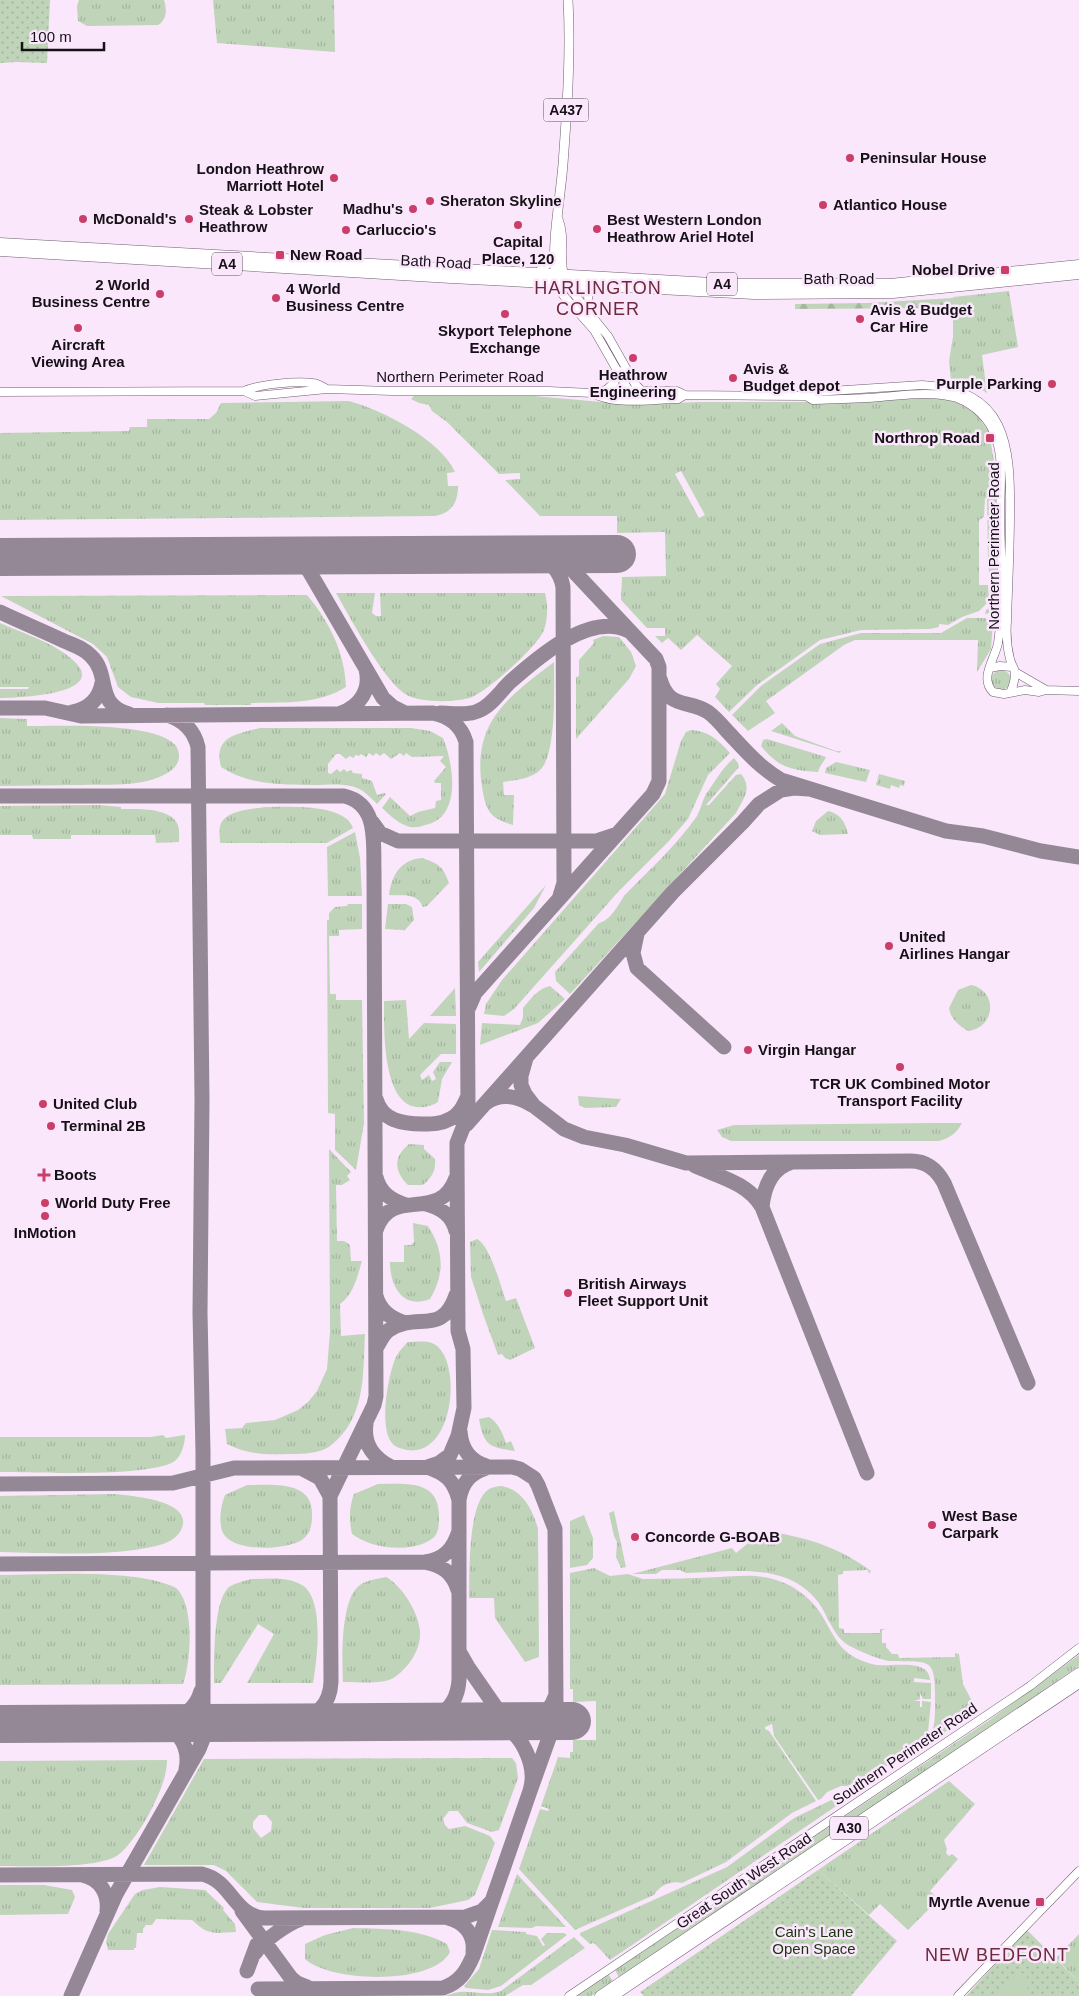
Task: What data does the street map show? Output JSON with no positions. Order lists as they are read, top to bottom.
{
  "streets": {
    "highway": [
      "Bath Road",
      "A4",
      "A30",
      "Great South West Road"
    ],
    "main road": ["A437"],
    "street": ["Northern Perimeter Road", "Southern Perimeter Road"]
  },
  "crossings": [
    ["A437", "Bath Road"]
  ],
  "districts": ["HARLINGTON CORNER", "NEW BEDFONT"],
  "parks": ["Cain's Lane Open Space"],
  "places": {
    "other": [
      "Peninsular House",
      "London Heathrow Marriott Hotel",
      "Sheraton Skyline",
      "Atlantico House",
      "Madhu's",
      "McDonald's",
      "Steak & Lobster Heathrow",
      "Capital Place, 120",
      "Best Western London Heathrow Ariel Hotel",
      "Carluccio's",
      "2 World Business Centre",
      "4 World Business Centre",
      "Skyport Telephone Exchange",
      "Avis & Budget Car Hire",
      "Aircraft Viewing Area",
      "Heathrow Engineering",
      "Avis & Budget depot",
      "Purple Parking",
      "United Airlines Hangar",
      "Virgin Hangar",
      "TCR UK Combined Motor Transport Facility",
      "United Club",
      "Terminal 2B",
      "World Duty Free",
      "InMotion",
      "British Airways Fleet Support Unit",
      "West Base Carpark",
      "Concorde G-BOAB"
    ],
    "transit": [
      "New Road",
      "Nobel Drive",
      "Northrop Road",
      "Myrtle Avenue"
    ],
    "health": ["Boots"]
  },
  "scale_bar": "100 m"
}
